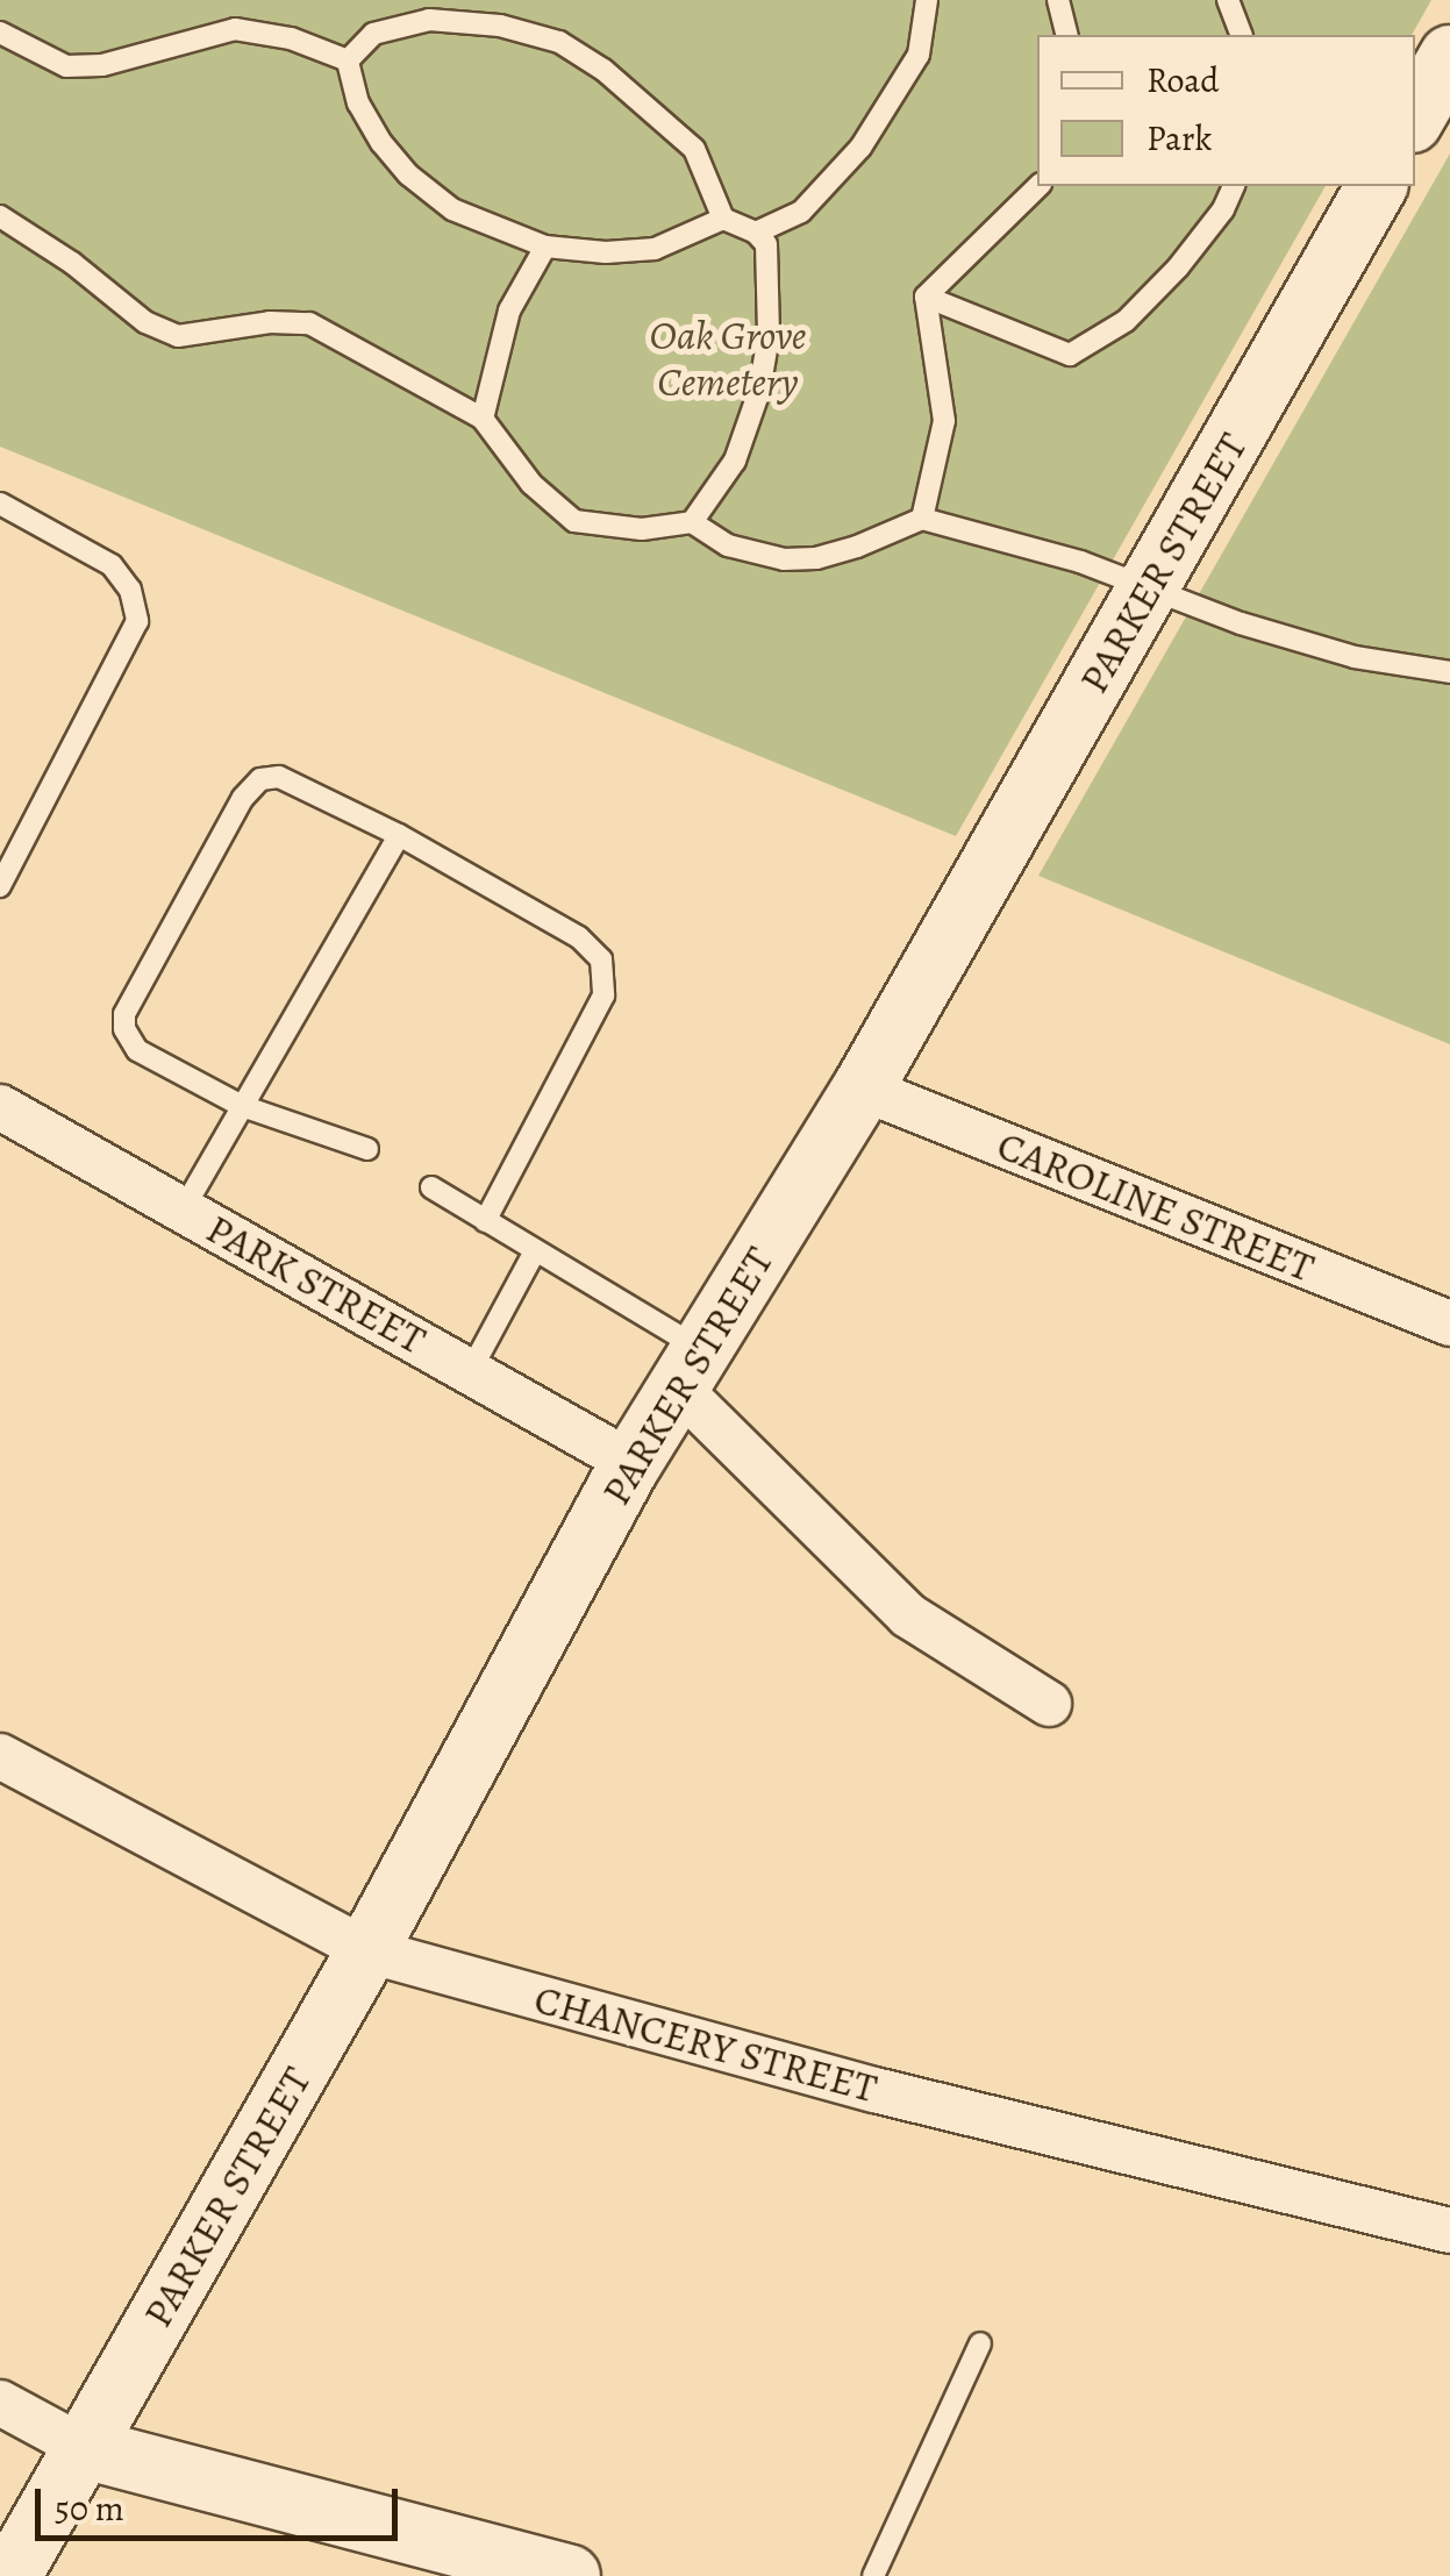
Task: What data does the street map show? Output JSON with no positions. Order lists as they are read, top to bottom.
{
  "streets": {
    "main road": ["PARKER STREET"],
    "street": ["CAROLINE STREET", "PARK STREET", "CHANCERY STREET"]
  },
  "crossings": [
    ["PARKER STREET", "CAROLINE STREET"],
    ["PARKER STREET", "PARK STREET"],
    ["PARKER STREET", "CHANCERY STREET"]
  ],
  "parks": ["Oak Grove Cemetery"],
  "legend": ["Road", "Park"],
  "scale_bar": "50 m"
}
